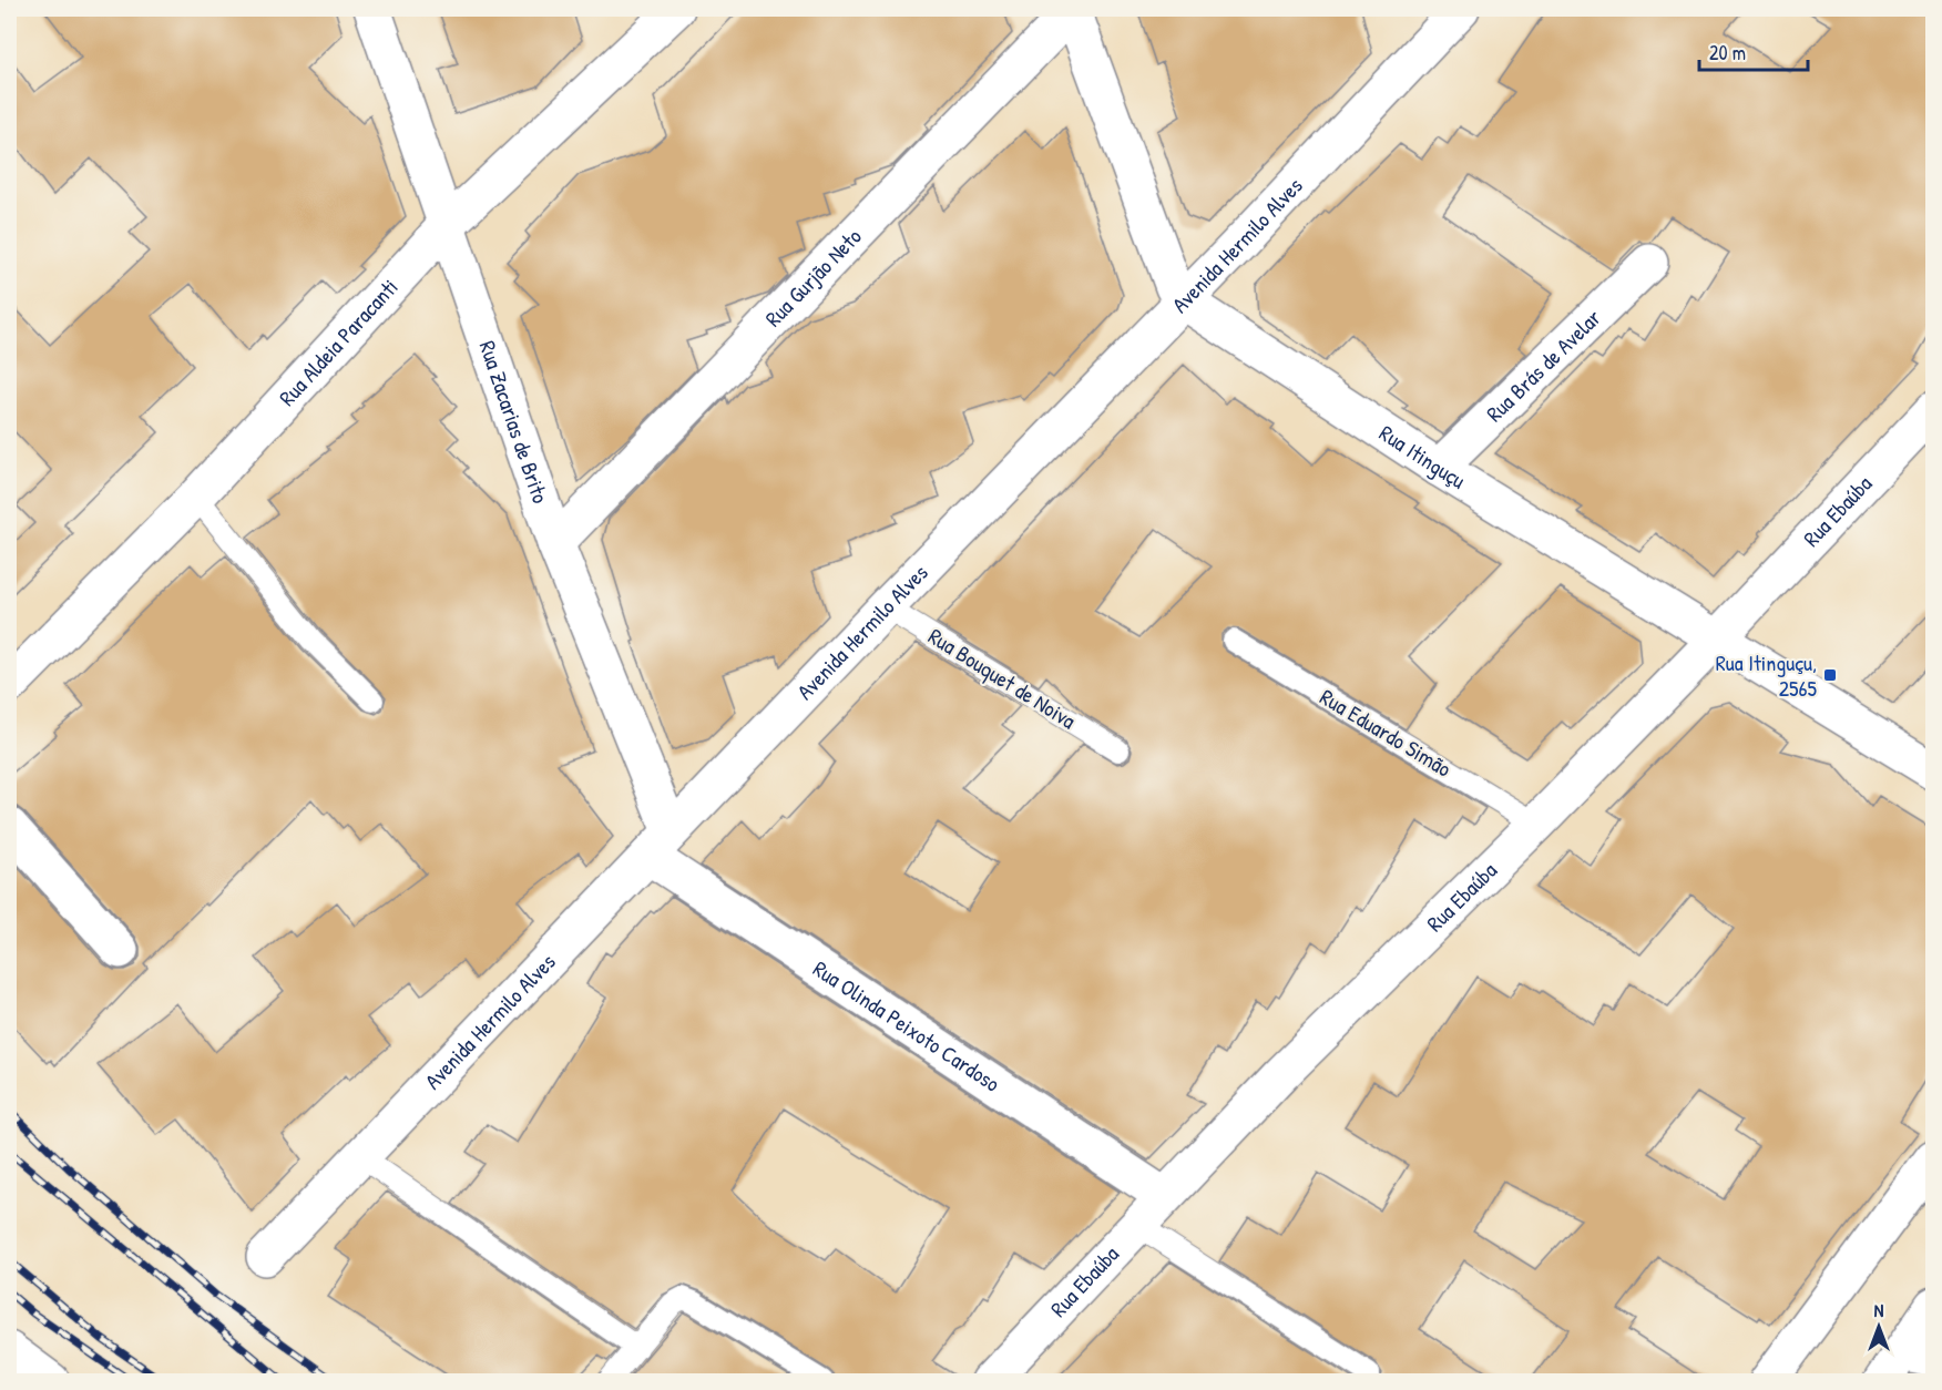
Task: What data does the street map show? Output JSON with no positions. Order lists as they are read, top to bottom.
{
  "streets": {
    "main road": [
      "Avenida Hermilo Alves",
      "Rua Gurjão Neto",
      "Rua Aldeia Paracanti",
      "Rua Brás de Avelar",
      "Rua Zacarias de Brito",
      "Rua Itinguçu",
      "Rua Ebaúba",
      "Rua Olinda Peixoto Cardoso"
    ],
    "lane": ["Rua Bouquet de Noiva", "Rua Eduardo Simão"]
  },
  "crossings": [
    ["Avenida Hermilo Alves", "Rua Zacarias de Brito"],
    ["Avenida Hermilo Alves", "Rua Itinguçu"],
    ["Avenida Hermilo Alves", "Rua Bouquet de Noiva"],
    ["Avenida Hermilo Alves", "Rua Olinda Peixoto Cardoso"],
    ["Rua Gurjão Neto", "Rua Zacarias de Brito"],
    ["Rua Aldeia Paracanti", "Rua Zacarias de Brito"],
    ["Rua Brás de Avelar", "Rua Itinguçu"],
    ["Rua Zacarias de Brito", "Rua Olinda Peixoto Cardoso"],
    ["Rua Itinguçu", "Rua Ebaúba"],
    ["Rua Ebaúba", "Rua Eduardo Simão"],
    ["Rua Ebaúba", "Rua Olinda Peixoto Cardoso"]
  ],
  "places": {
    "transit": ["Rua Itinguçu, 2565"]
  },
  "scale_bar": "20 m",
  "north": "top"
}
